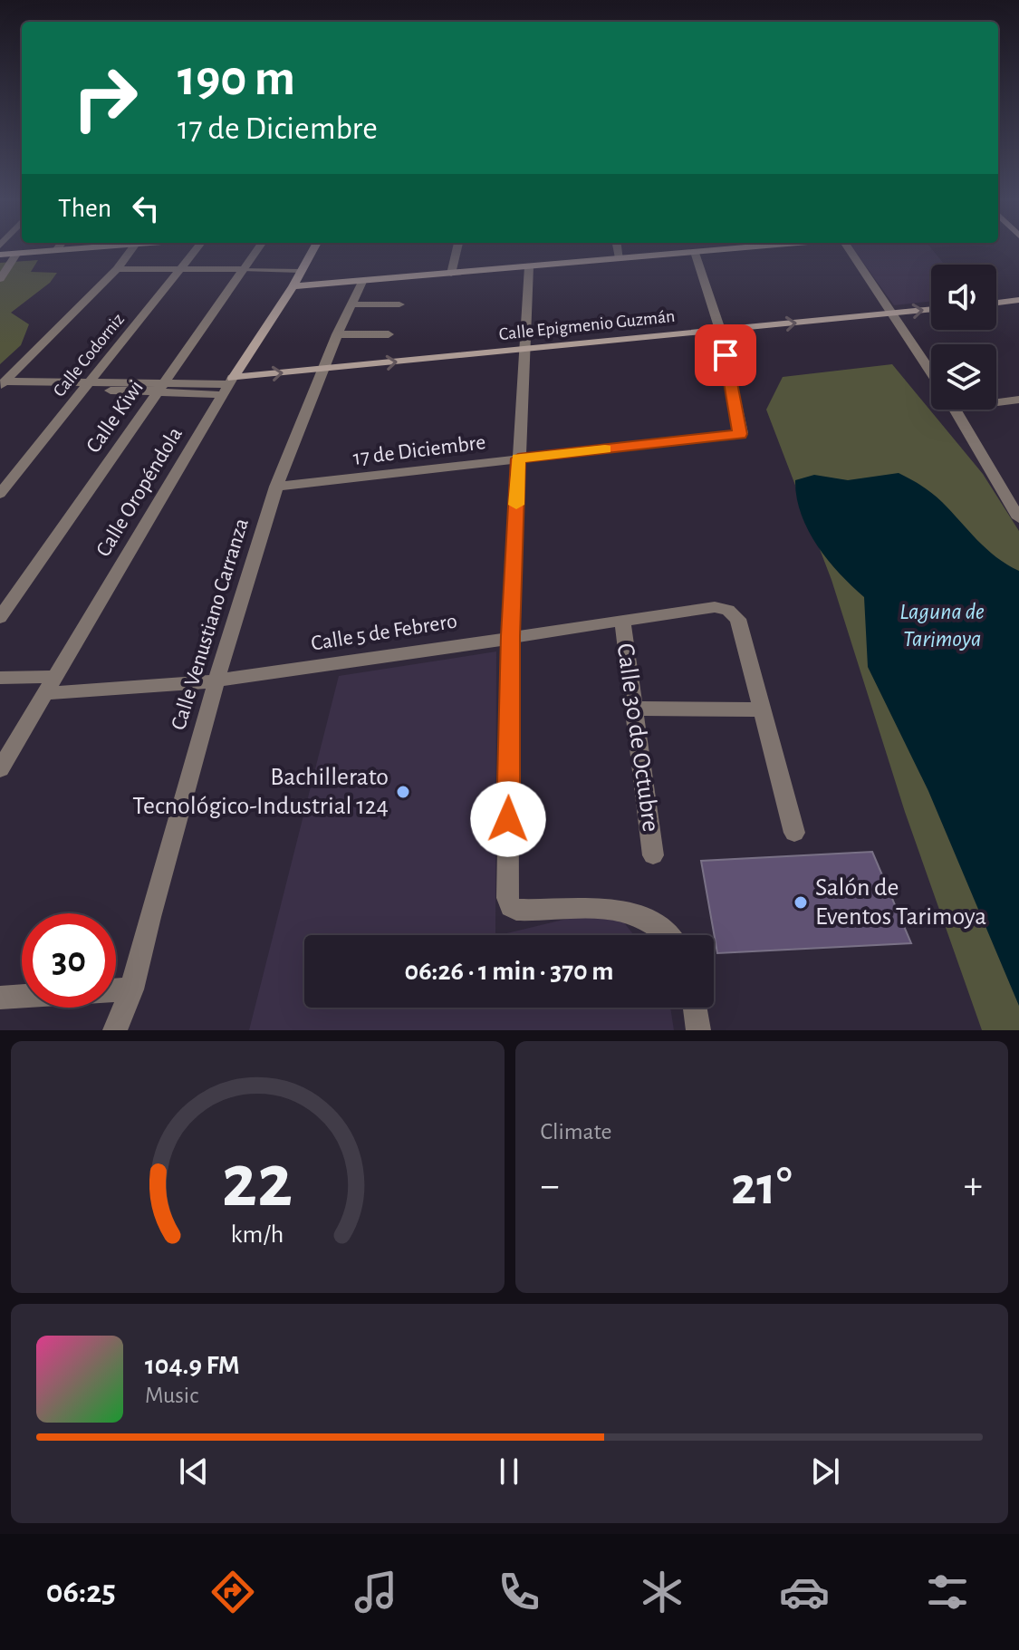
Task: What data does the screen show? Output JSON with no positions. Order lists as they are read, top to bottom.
{
  "streets": {
    "street": [
      "Calle Epigmenio Guzmán",
      "Calle Codorniz",
      "Calle Kiwi",
      "17 de Diciembre",
      "Calle Oropéndola",
      "Calle Venustiano Carranza",
      "Calle 5 de Febrero",
      "Calle 30 de Octubre"
    ]
  },
  "crossings": [
    ["Calle Epigmenio Guzmán", "17 de Diciembre"],
    ["Calle Epigmenio Guzmán", "Calle Oropéndola"],
    ["Calle Epigmenio Guzmán", "Calle Venustiano Carranza"],
    ["17 de Diciembre", "Calle Venustiano Carranza"],
    ["Calle Oropéndola", "Calle 5 de Febrero"],
    ["Calle Venustiano Carranza", "Calle 5 de Febrero"],
    ["Calle 5 de Febrero", "Calle 30 de Octubre"]
  ],
  "water": ["Laguna de Tarimoya"],
  "places": ["Bachillerato Tecnológico-Industrial 124", "Salón de Eventos Tarimoya"],
  "page": {
    "turn": ["190 m", "17 de Diciembre"],
    "then": "Then",
    "limit": "30",
    "trip": "06:26 · 1 min · 370 m",
    "tile": "Climate",
    "heat": ["−", "21°", "+"],
    "song": ["104.9 FM", "Music"],
    "tabs": "06:25",
    "gauge": ["22", "km/h"]
  }
}
